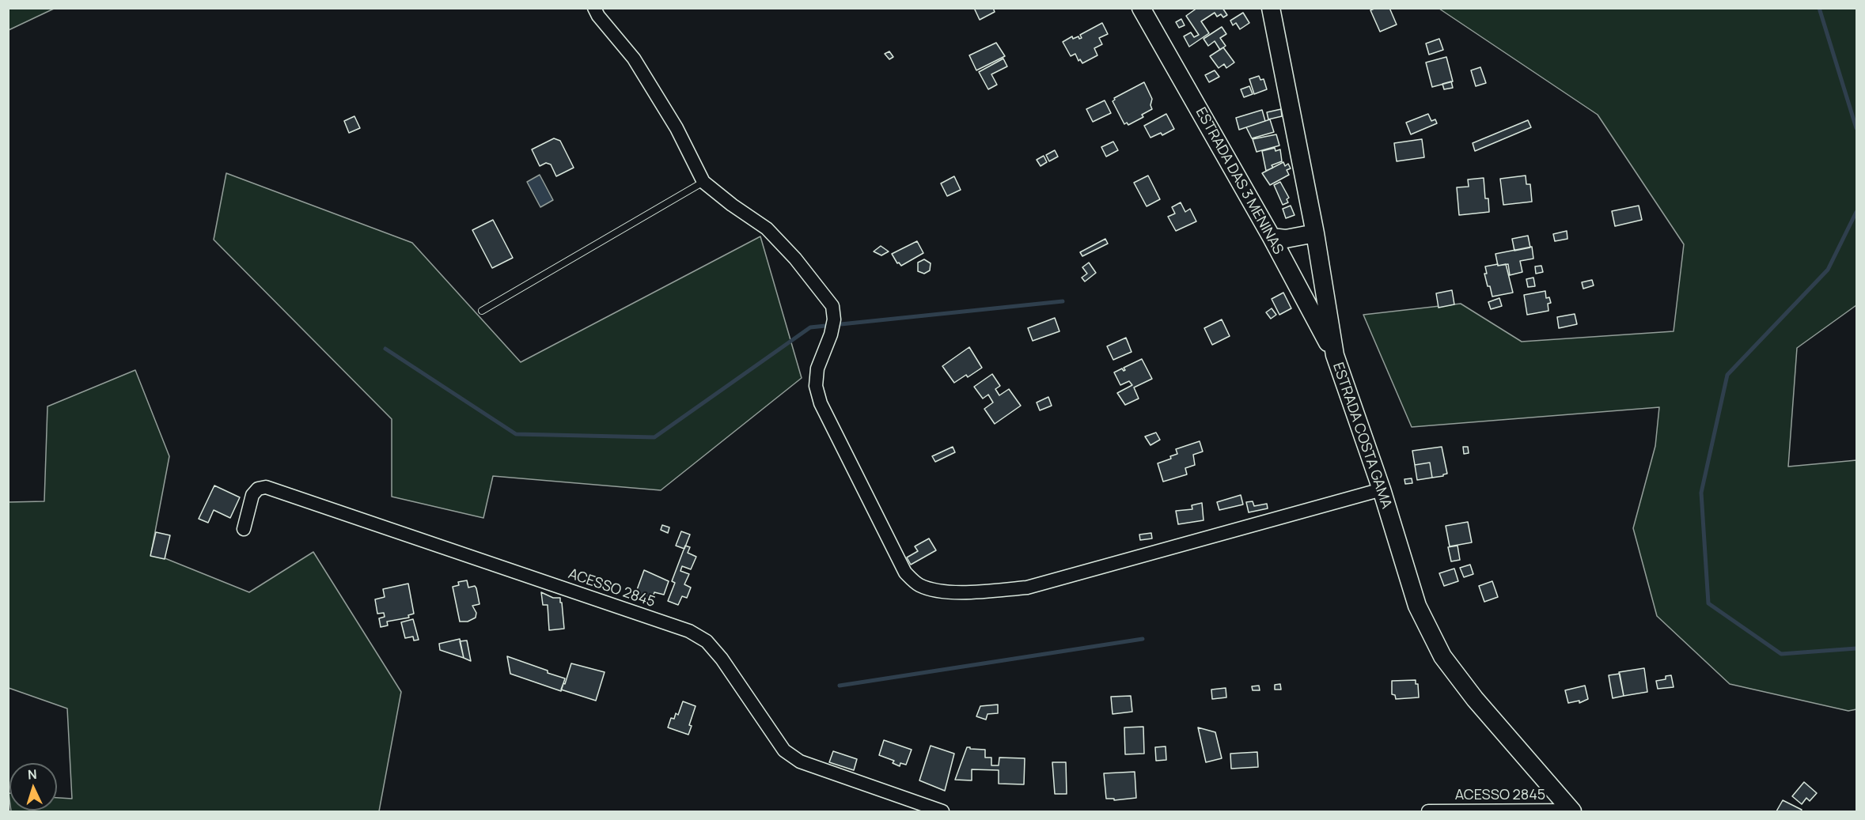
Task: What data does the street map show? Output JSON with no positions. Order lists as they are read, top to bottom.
{
  "streets": {
    "main road": ["ESTRADA DAS 3 MENINAS", "ESTRADA COSTA GAMA"],
    "street": ["ACESSO 2845"]
  },
  "crossings": [
    ["ESTRADA DAS 3 MENINAS", "ESTRADA COSTA GAMA"],
    ["ESTRADA COSTA GAMA", "ACESSO 2845"]
  ],
  "north": "top"
}
